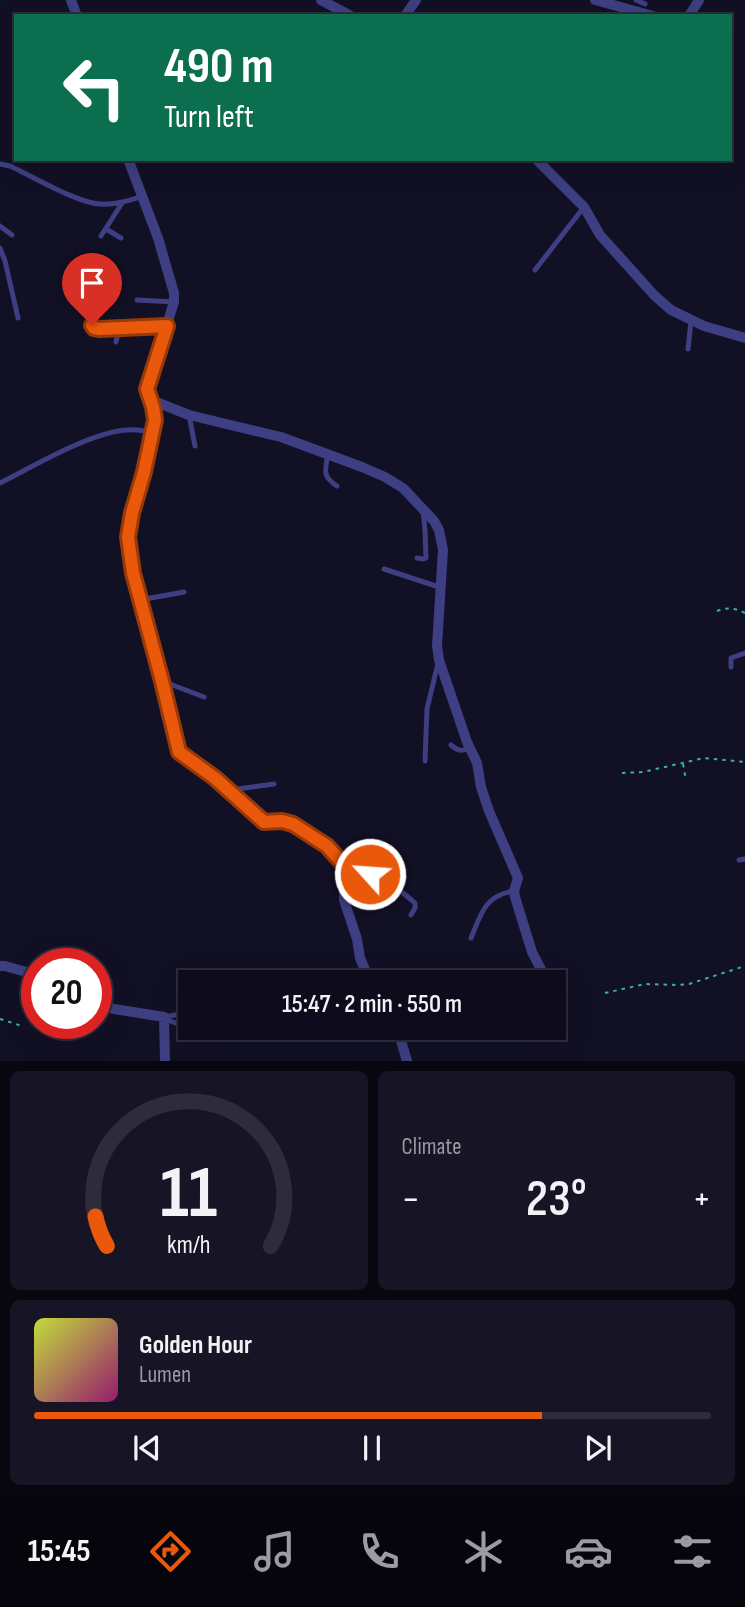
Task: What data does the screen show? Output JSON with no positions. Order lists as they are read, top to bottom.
{
  "page": {
    "turn": ["490 m", "Turn left"],
    "limit": "20",
    "trip": "15:47 · 2 min · 550 m",
    "tile": "Climate",
    "heat": ["−", "23°", "+"],
    "song": ["Golden Hour", "Lumen"],
    "tabs": "15:45",
    "gauge": ["11", "km/h"]
  }
}
